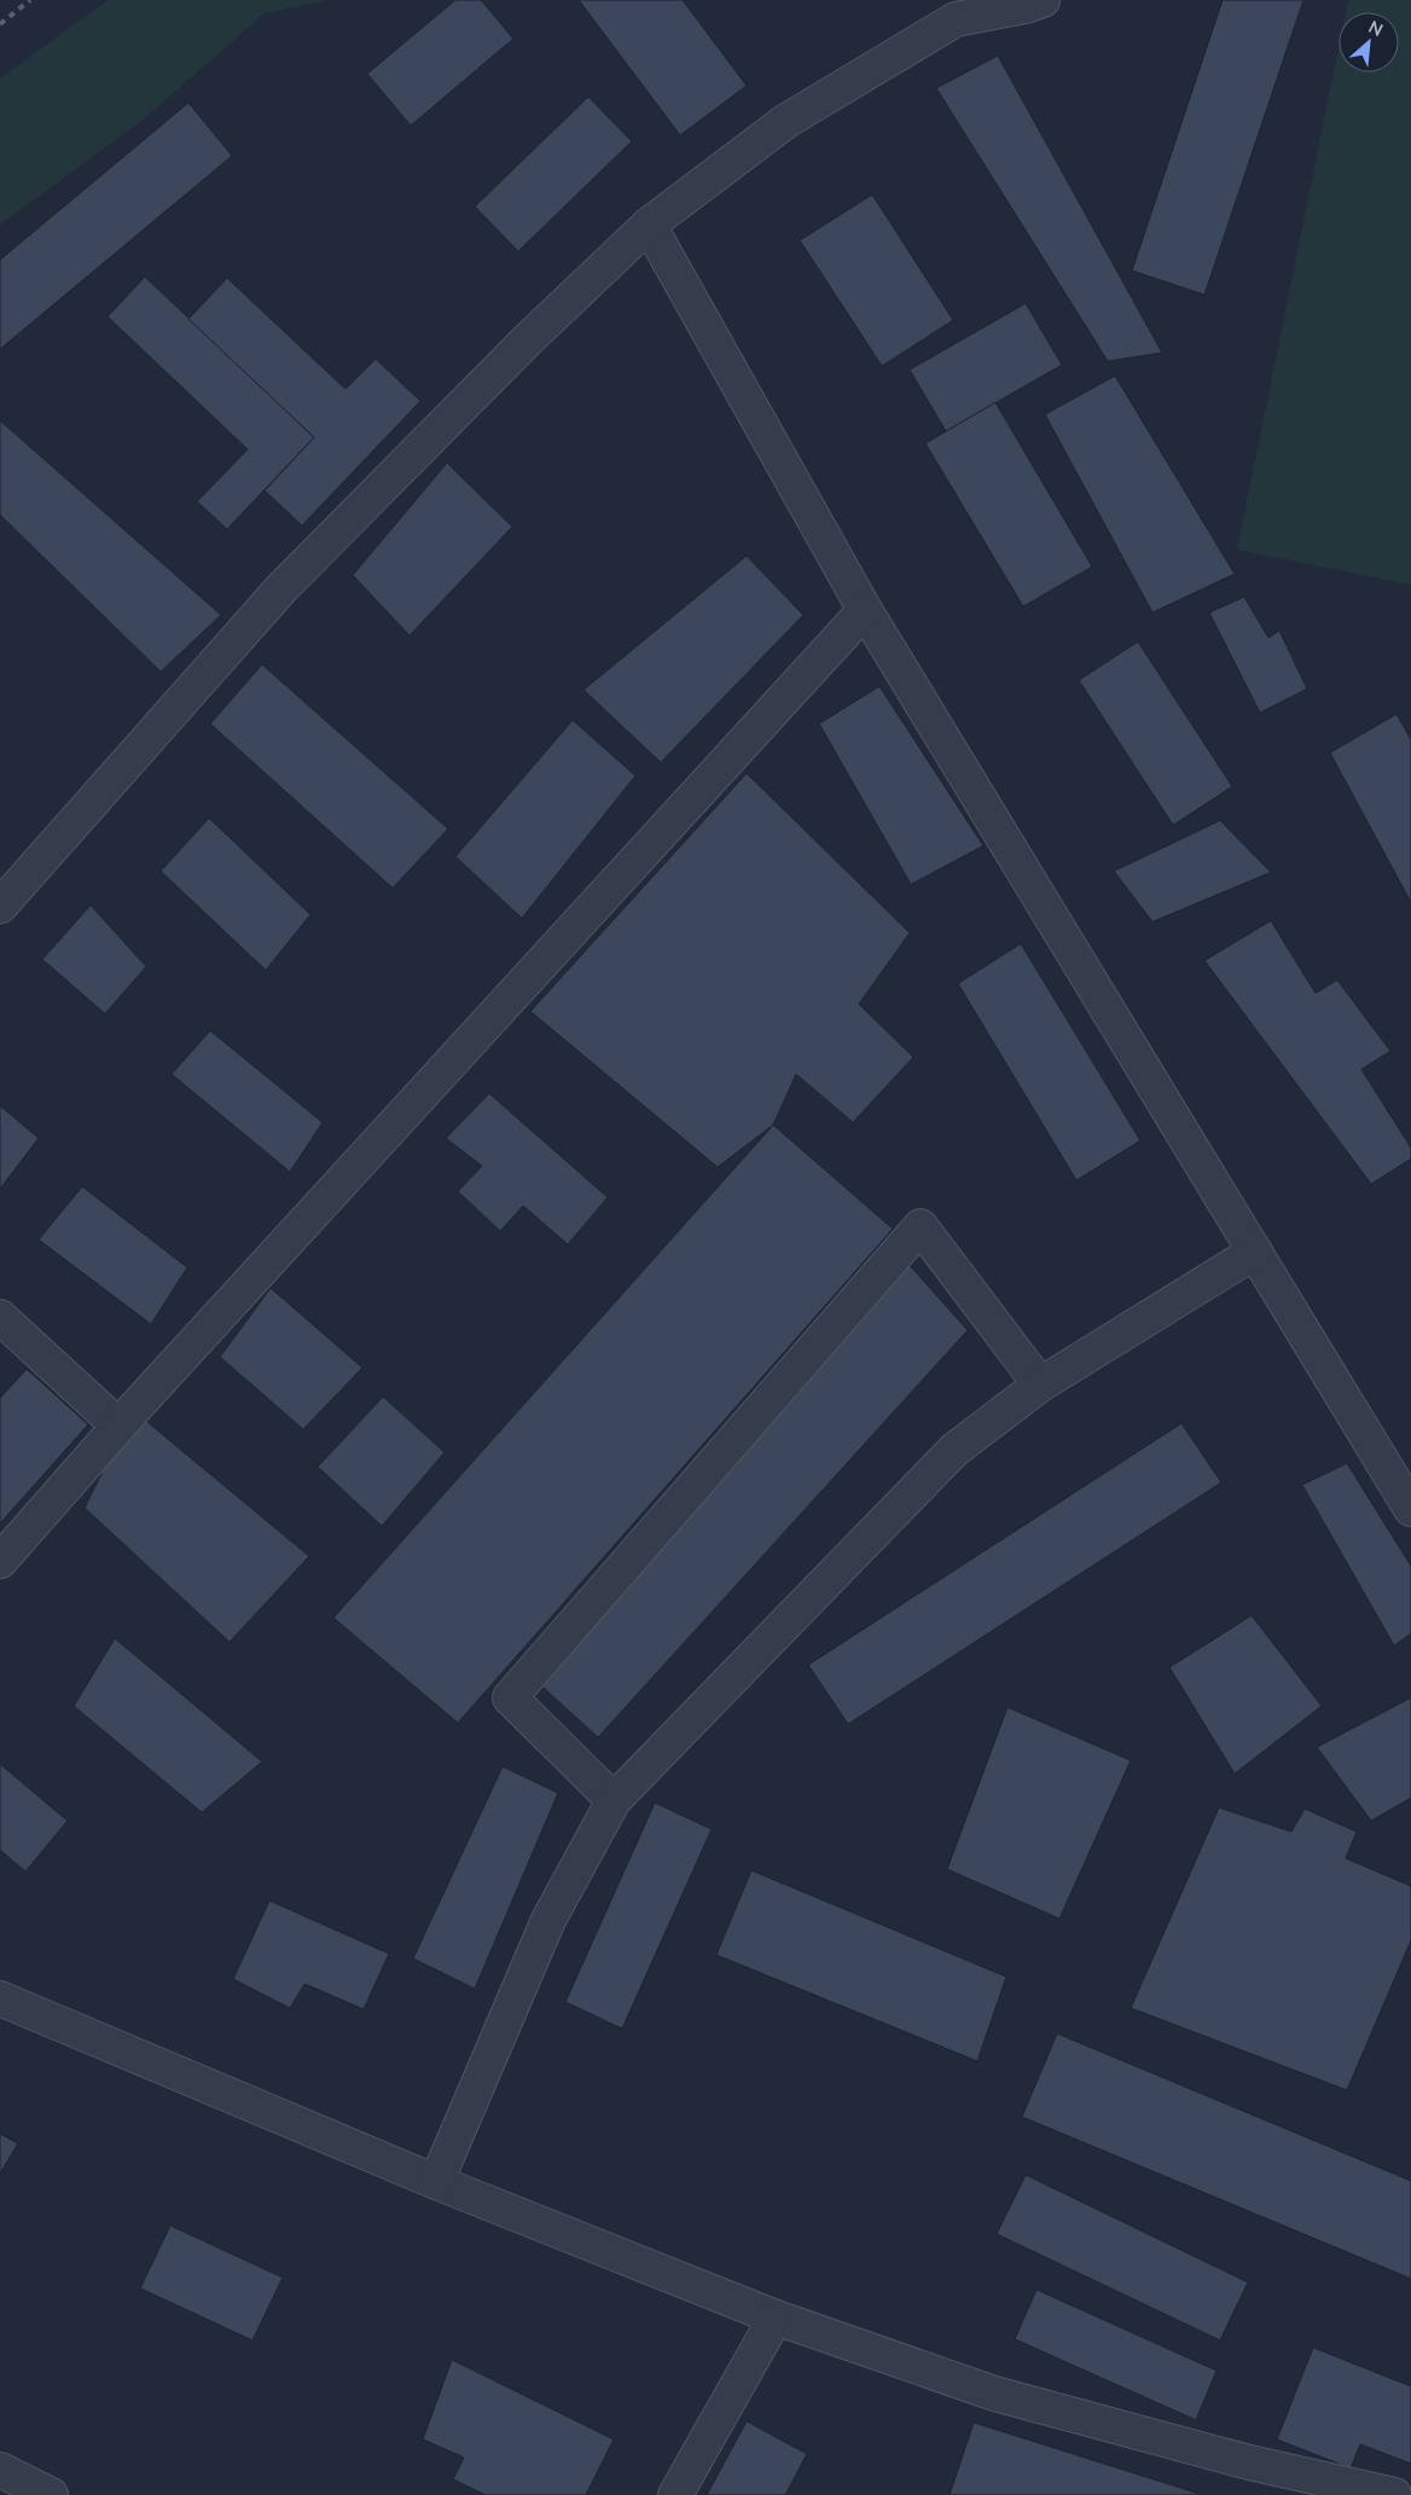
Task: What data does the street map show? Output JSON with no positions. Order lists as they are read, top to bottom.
{
  "north": "top right"
}
